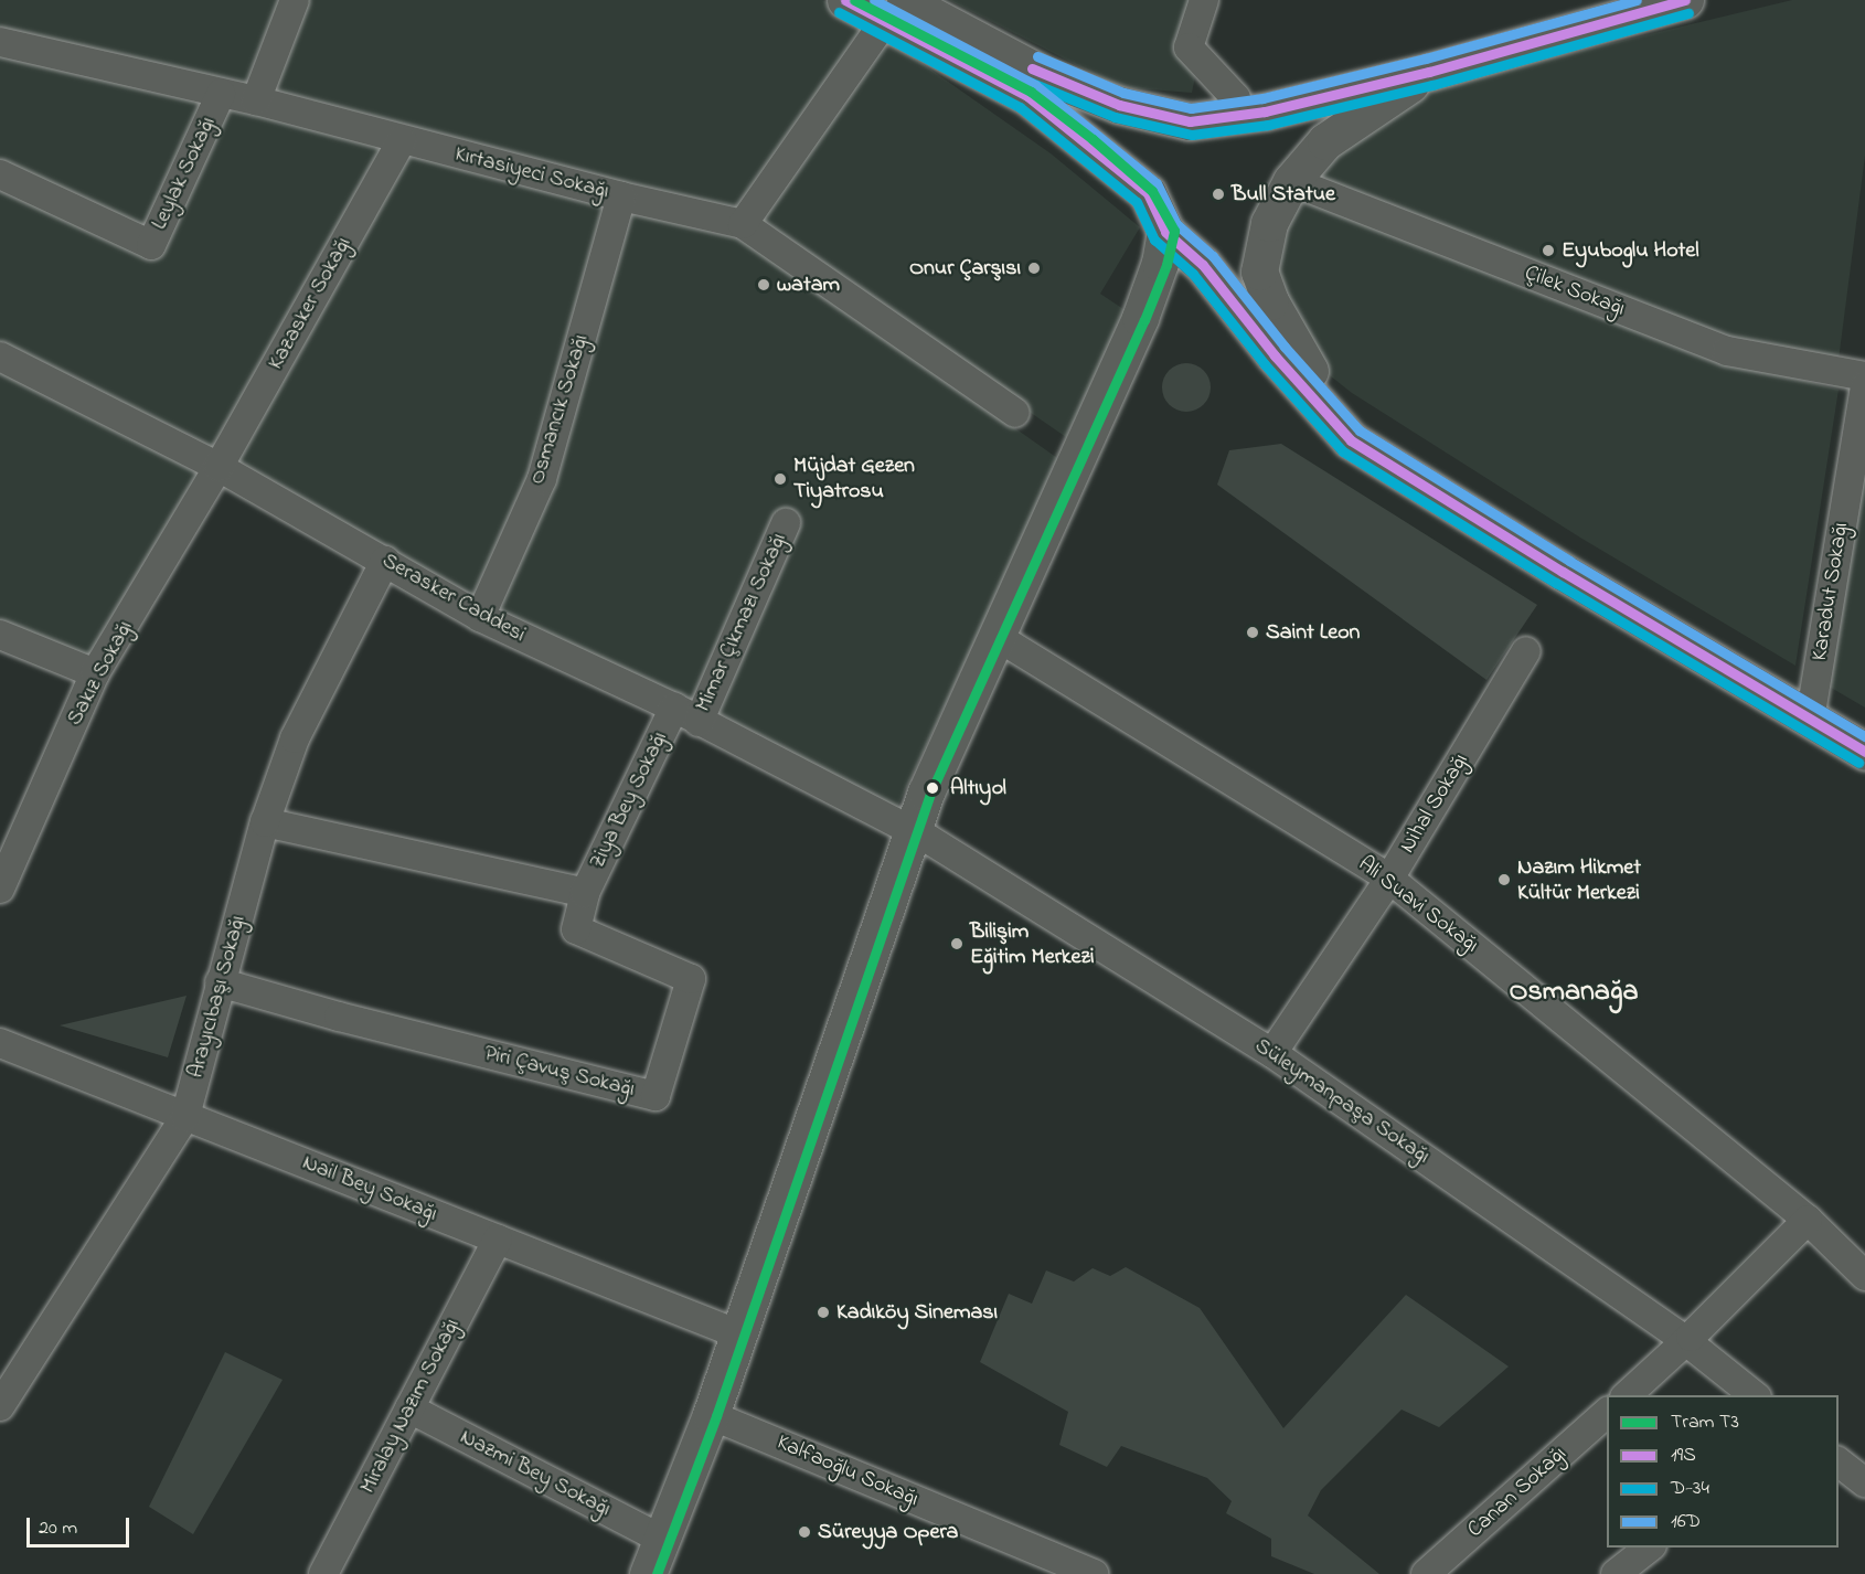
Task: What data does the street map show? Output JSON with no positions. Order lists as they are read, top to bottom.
{
  "streets": {
    "street": [
      "Leylak Sokağı",
      "Kırtasiyeci Sokağı",
      "Çilek Sokağı",
      "Kazasker Sokağı",
      "Osmancık Sokağı",
      "Karadut Sokağı",
      "Serasker Caddesi",
      "Mimar Çıkmazı Sokağı",
      "Sakız Sokağı",
      "Ziya Bey Sokağı",
      "Nihal Sokağı",
      "Ali Suavi Sokağı",
      "Arayıcıbaşı Sokağı",
      "Piri Çavuş Sokağı",
      "Süleymanpaşa Sokağı",
      "Nail Bey Sokağı",
      "Miralay Nazım Sokağı",
      "Kalfaoğlu Sokağı",
      "Nazmi Bey Sokağı",
      "Canan Sokağı"
    ]
  },
  "crossings": [
    ["Leylak Sokağı", "Kırtasiyeci Sokağı"],
    ["Kırtasiyeci Sokağı", "Kazasker Sokağı"],
    ["Kırtasiyeci Sokağı", "Osmancık Sokağı"],
    ["Kazasker Sokağı", "Serasker Caddesi"],
    ["Kazasker Sokağı", "Sakız Sokağı"],
    ["Osmancık Sokağı", "Serasker Caddesi"],
    ["Serasker Caddesi", "Mimar Çıkmazı Sokağı"],
    ["Serasker Caddesi", "Sakız Sokağı"],
    ["Serasker Caddesi", "Ziya Bey Sokağı"],
    ["Serasker Caddesi", "Arayıcıbaşı Sokağı"],
    ["Serasker Caddesi", "Süleymanpaşa Sokağı"],
    ["Ziya Bey Sokağı", "Piri Çavuş Sokağı"],
    ["Nihal Sokağı", "Ali Suavi Sokağı"],
    ["Nihal Sokağı", "Süleymanpaşa Sokağı"],
    ["Arayıcıbaşı Sokağı", "Piri Çavuş Sokağı"],
    ["Arayıcıbaşı Sokağı", "Nail Bey Sokağı"],
    ["Nail Bey Sokağı", "Miralay Nazım Sokağı"],
    ["Miralay Nazım Sokağı", "Nazmi Bey Sokağı"]
  ],
  "districts": ["Osmanağa"],
  "places": [
    "Bull Statue",
    "Eyuboglu Hotel",
    "Onur Çarşısı",
    "watam",
    "Müjdat Gezen Tiyatrosu",
    "Saint Leon",
    "Altıyol",
    "Nazım Hikmet Kültür Merkezi",
    "Bilişim Eğitim Merkezi",
    "Kadıköy Sineması",
    "Süreyya Opera"
  ],
  "lines": [
    "tram line T3",
    "transit line 19S",
    "transit line 16D",
    "transit line D-34"
  ],
  "legend": [
    "Tram T3",
    "19S",
    "D-34",
    "16D"
  ],
  "scale_bar": "20 m"
}
